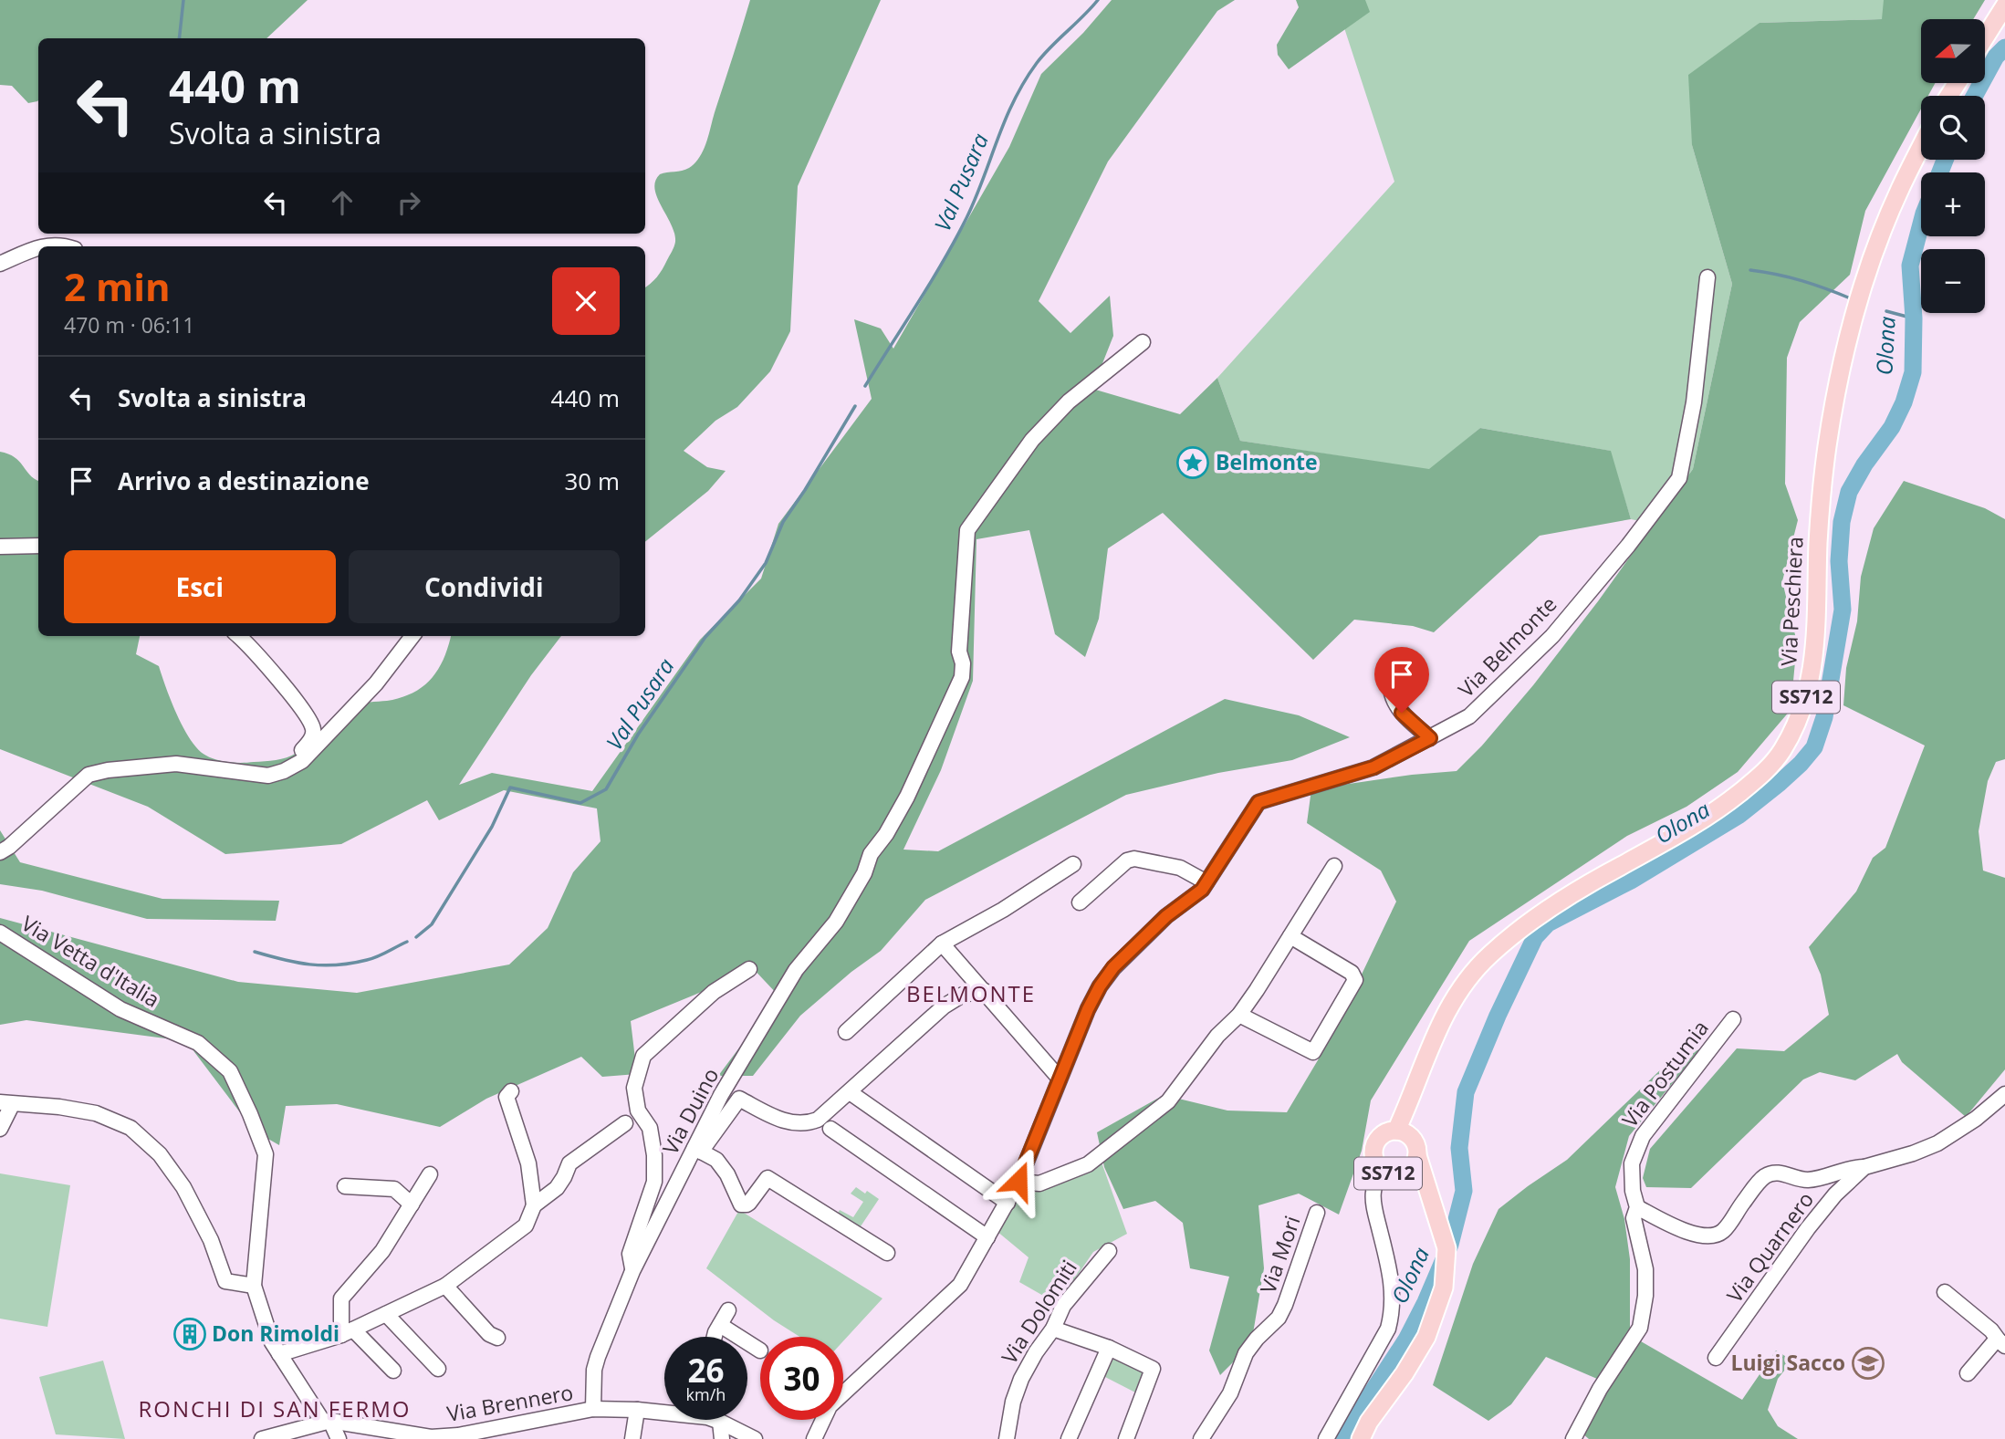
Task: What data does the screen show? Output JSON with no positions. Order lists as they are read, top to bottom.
{
  "streets": {
    "main road": ["Via Peschiera", "SS712"],
    "street": [
      "Via Belmonte",
      "Via Vetta d'Italia",
      "Via Postumia",
      "Via Duino",
      "Via Quarnero",
      "Via Mori",
      "Via Dolomiti",
      "Via Brennero"
    ]
  },
  "crossings": [
    ["Via Peschiera", "SS712"],
    ["Via Vetta d'Italia", "Via Brennero"],
    ["Via Postumia", "Via Quarnero"],
    ["Via Duino", "Via Brennero"]
  ],
  "districts": ["BELMONTE", "RONCHI DI SAN FERMO"],
  "water": ["Val Pusara", "Olona"],
  "places": {
    "place": ["Belmonte"],
    "building": ["Don Rimoldi"],
    "school or university": ["Luigi Sacco"]
  },
  "north": "left",
  "page": {
    "map_buttons": ["+", "−"],
    "turn": ["440 m", "Svolta a sinistra"],
    "heading": ["2 min", "470 m · 06:11"],
    "list": [
      {
        "name": "Svolta a sinistra",
        "value": "440 m"
      },
      {
        "name": "Arrivo a destinazione",
        "value": "30 m"
      }
    ],
    "buttons": ["Esci", "Condividi"],
    "speed": "26 km/h",
    "limit": "30"
  }
}
